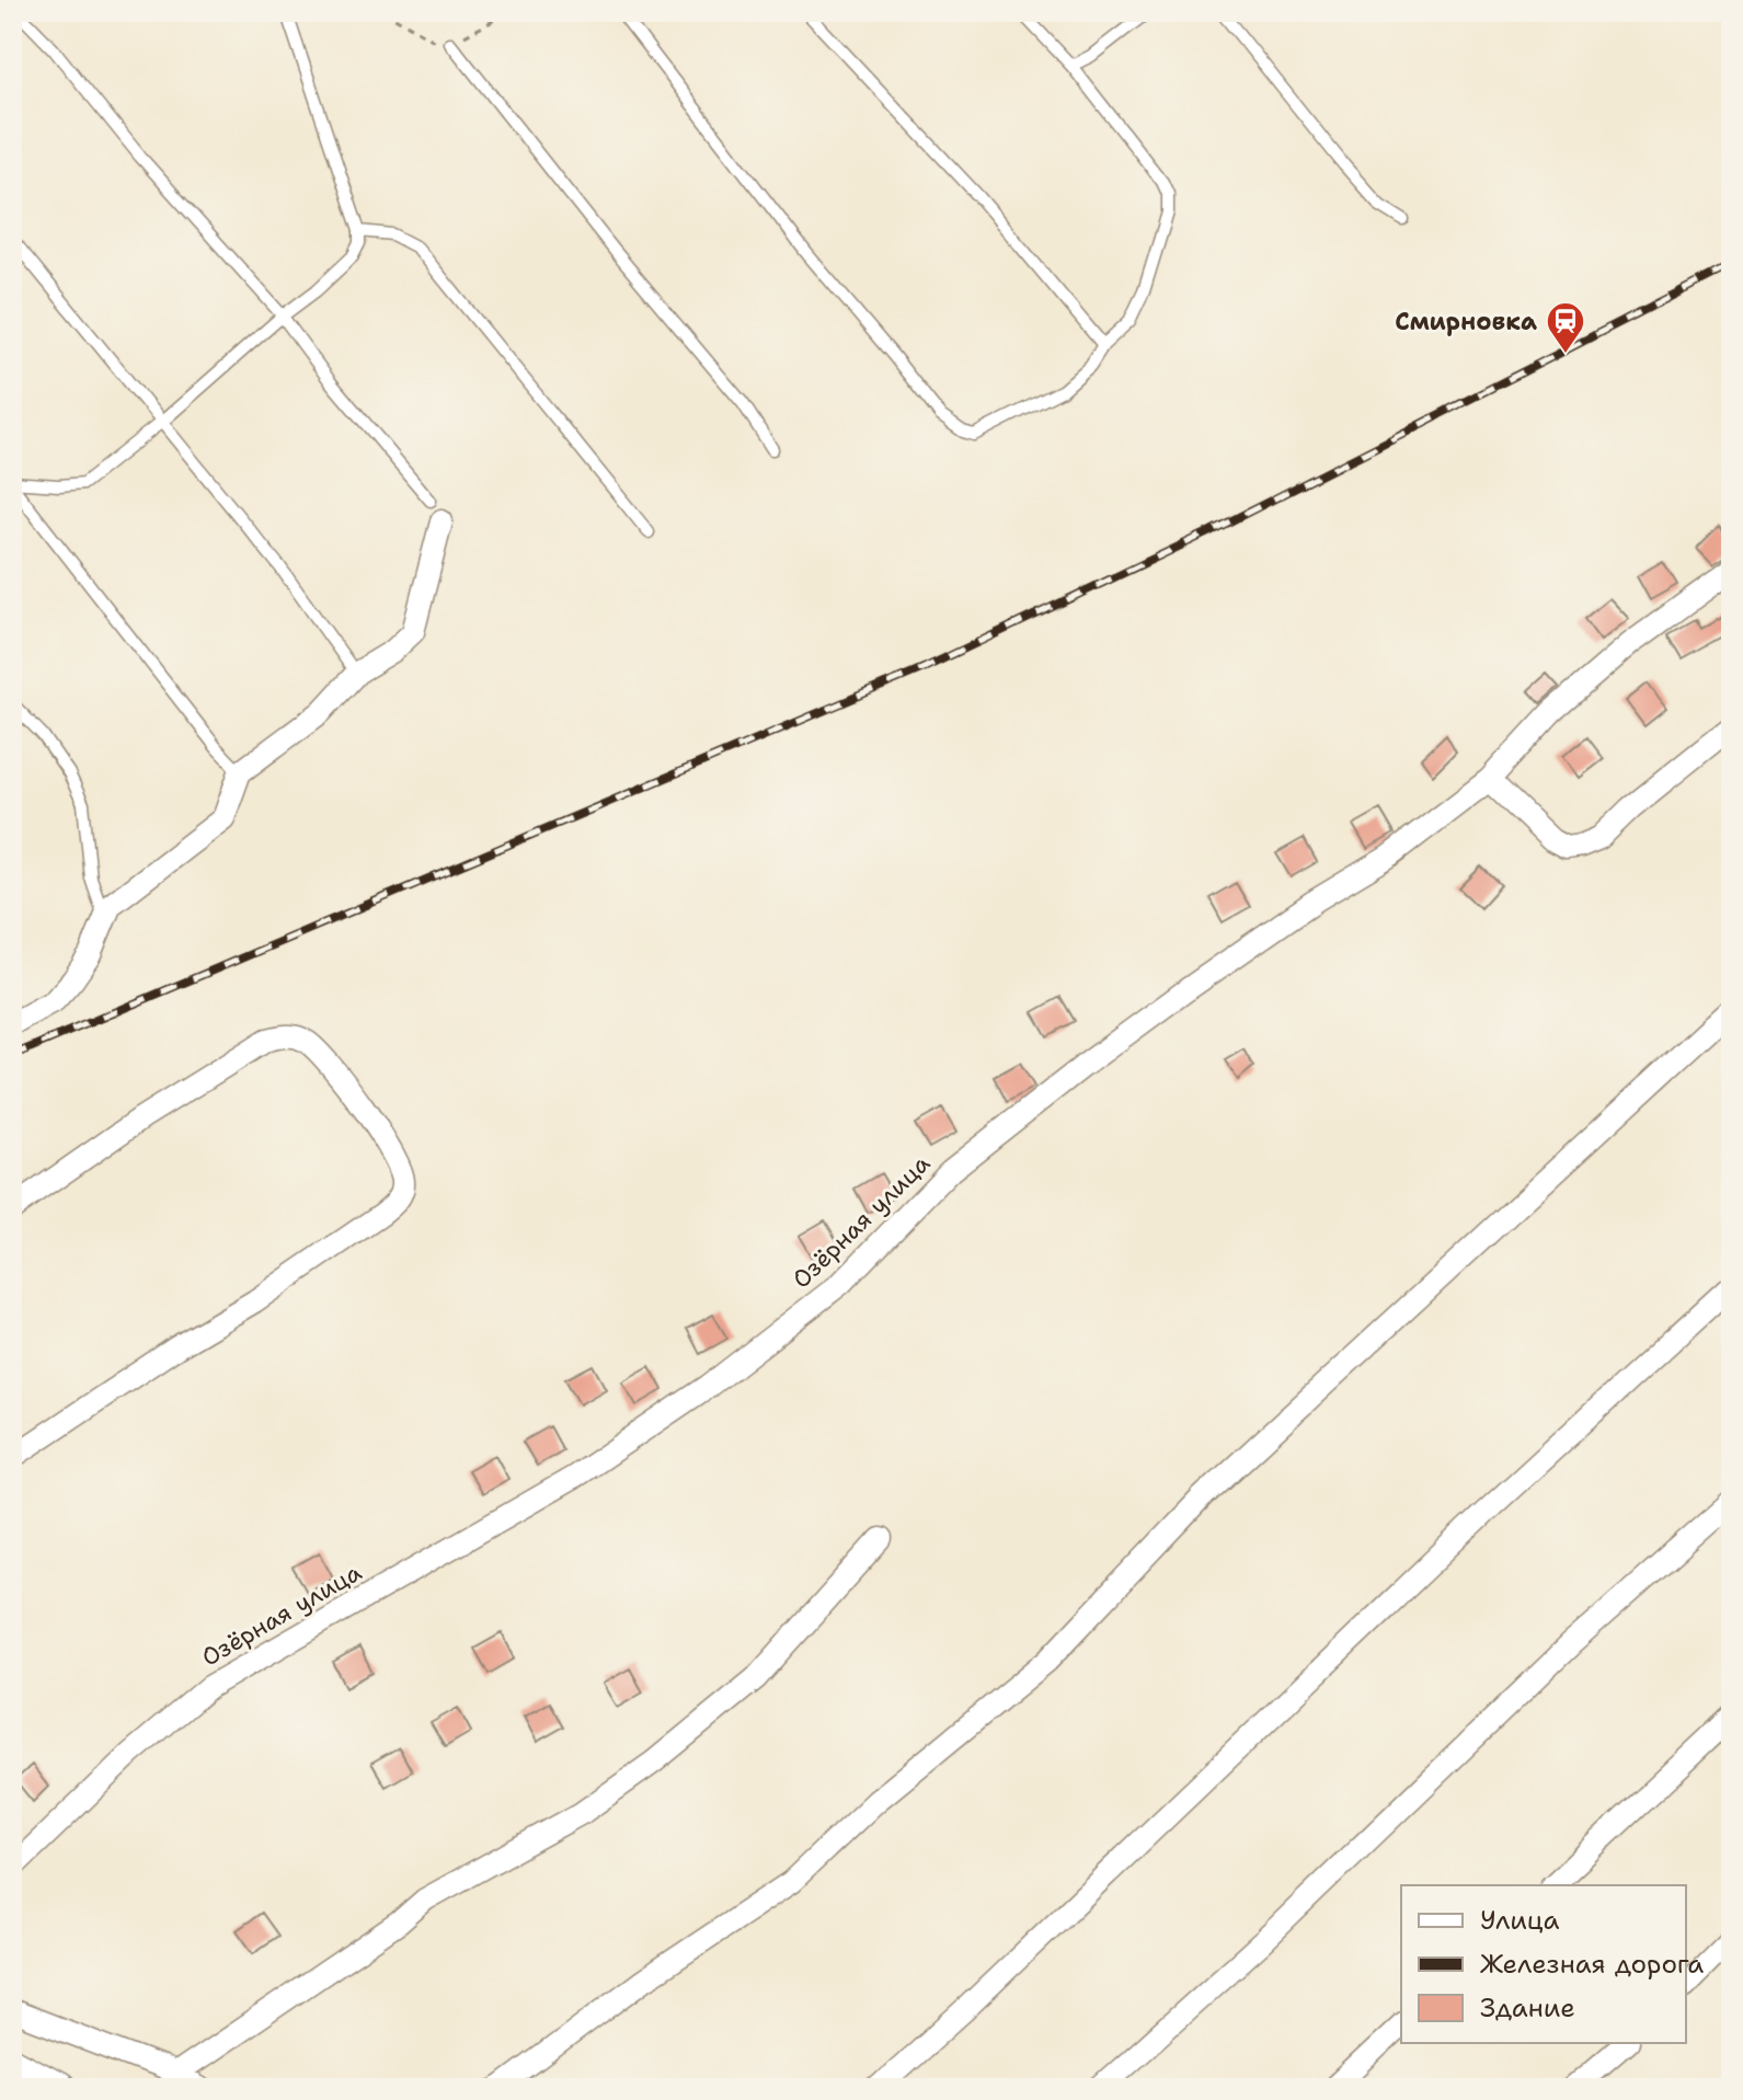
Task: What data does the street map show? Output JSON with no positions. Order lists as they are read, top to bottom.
{
  "streets": {
    "street": ["Озёрная улица"]
  },
  "places": {
    "station": ["Смирновка"]
  },
  "legend": ["Улица", "Железная дорога", "Здание"]
}
